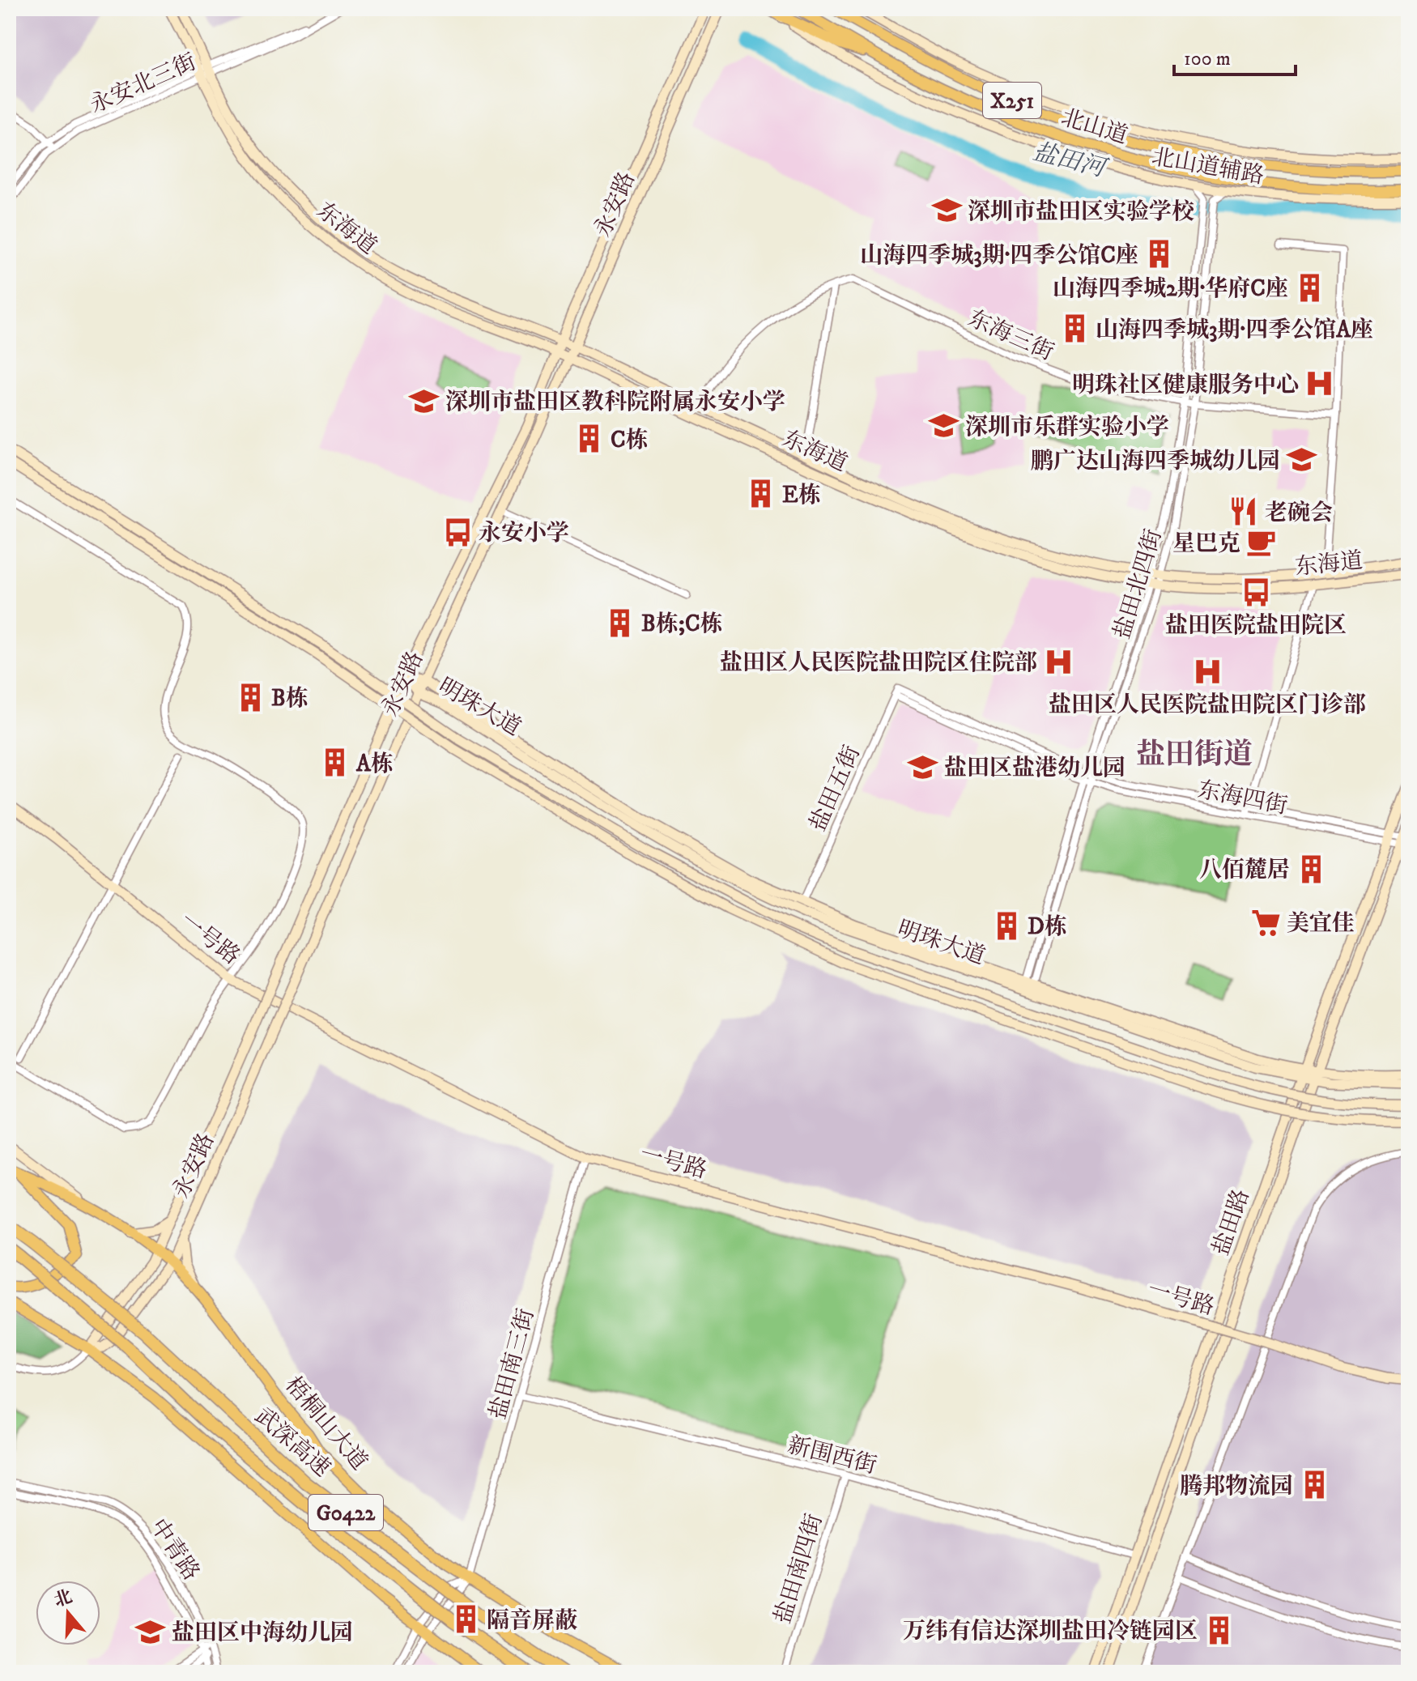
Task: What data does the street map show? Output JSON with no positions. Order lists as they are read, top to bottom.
{
  "streets": {
    "highway": ["武深高速", "G0422"],
    "main road": ["X251", "北山道", "梧桐山大道"],
    "street": [
      "永安北三街",
      "北山道辅路",
      "永安路",
      "东海道",
      "东海三街",
      "盐田北四街",
      "明珠大道",
      "盐田五街",
      "东海四街",
      "一号路",
      "盐田路",
      "盐田南三街",
      "新围西街",
      "中青路",
      "盐田南四街"
    ]
  },
  "crossings": [
    ["永安北三街", "东海道"],
    ["北山道", "北山道辅路"],
    ["北山道辅路", "盐田北四街"],
    ["永安路", "东海道"],
    ["永安路", "明珠大道"],
    ["永安路", "梧桐山大道"],
    ["东海道", "盐田北四街"],
    ["东海三街", "盐田北四街"],
    ["盐田北四街", "明珠大道"],
    ["盐田北四街", "东海四街"],
    ["明珠大道", "盐田五街"],
    ["明珠大道", "盐田路"],
    ["盐田五街", "东海四街"],
    ["东海四街", "盐田路"],
    ["一号路", "盐田南三街"],
    ["盐田路", "新围西街"],
    ["盐田南三街", "梧桐山大道"],
    ["盐田南三街", "新围西街"],
    ["新围西街", "盐田南四街"]
  ],
  "districts": ["盐田街道"],
  "water": ["盐田河"],
  "places": {
    "school or university": [
      "深圳市盐田区实验学校",
      "深圳市盐田区教科院附属永安小学",
      "深圳市乐群实验小学",
      "鹏广达山海四季城幼儿园",
      "盐田区盐港幼儿园",
      "盐田区中海幼儿园"
    ],
    "building": [
      "山海四季城3期·四季公馆C座",
      "山海四季城2期·华府C座",
      "山海四季城3期·四季公馆A座",
      "C栋",
      "E栋",
      "B栋;C栋",
      "B栋",
      "A栋",
      "八佰麓居",
      "D栋",
      "腾邦物流园",
      "隔音屏蔽",
      "万纬有信达深圳盐田冷链园区"
    ],
    "hospital": ["明珠社区健康服务中心", "盐田区人民医院盐田院区住院部", "盐田区人民医院盐田院区门诊部"],
    "restaurant": ["老碗会"],
    "bus stop": ["永安小学", "盐田医院盐田院区"],
    "cafe": ["星巴克"],
    "supermarket": ["美宜佳"]
  },
  "scale_bar": "100 m",
  "north": "top"
}
